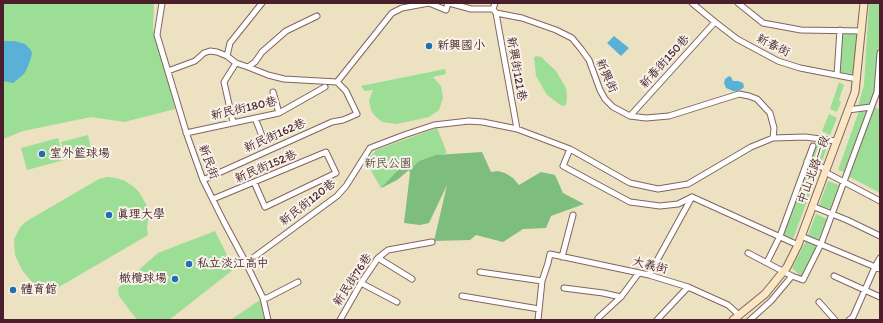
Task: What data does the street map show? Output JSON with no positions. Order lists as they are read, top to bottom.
{
  "streets": {
    "street": [
      "新春街",
      "新春街150巷",
      "新興街121巷",
      "新興街",
      "新民街180巷",
      "新民街162巷",
      "新民街",
      "新民街152巷",
      "中山北路一段",
      "新民街120巷",
      "大義街",
      "新民街76巷"
    ]
  },
  "crossings": [
    ["新春街", "新春街150巷"],
    ["新春街", "中山北路一段"],
    ["新春街150巷", "新興街"],
    ["新興街121巷", "新興街"],
    ["新興街121巷", "新民街120巷"],
    ["新民街180巷", "新民街"],
    ["新民街162巷", "新民街"],
    ["新民街", "新民街152巷"],
    ["新民街", "新民街120巷"],
    ["中山北路一段", "大義街"]
  ],
  "parks": ["新民公園"],
  "places": [
    "新興國小",
    "室外籃球場",
    "真理大學",
    "私立淡江高中",
    "橄欖球場",
    "體育館"
  ]
}
